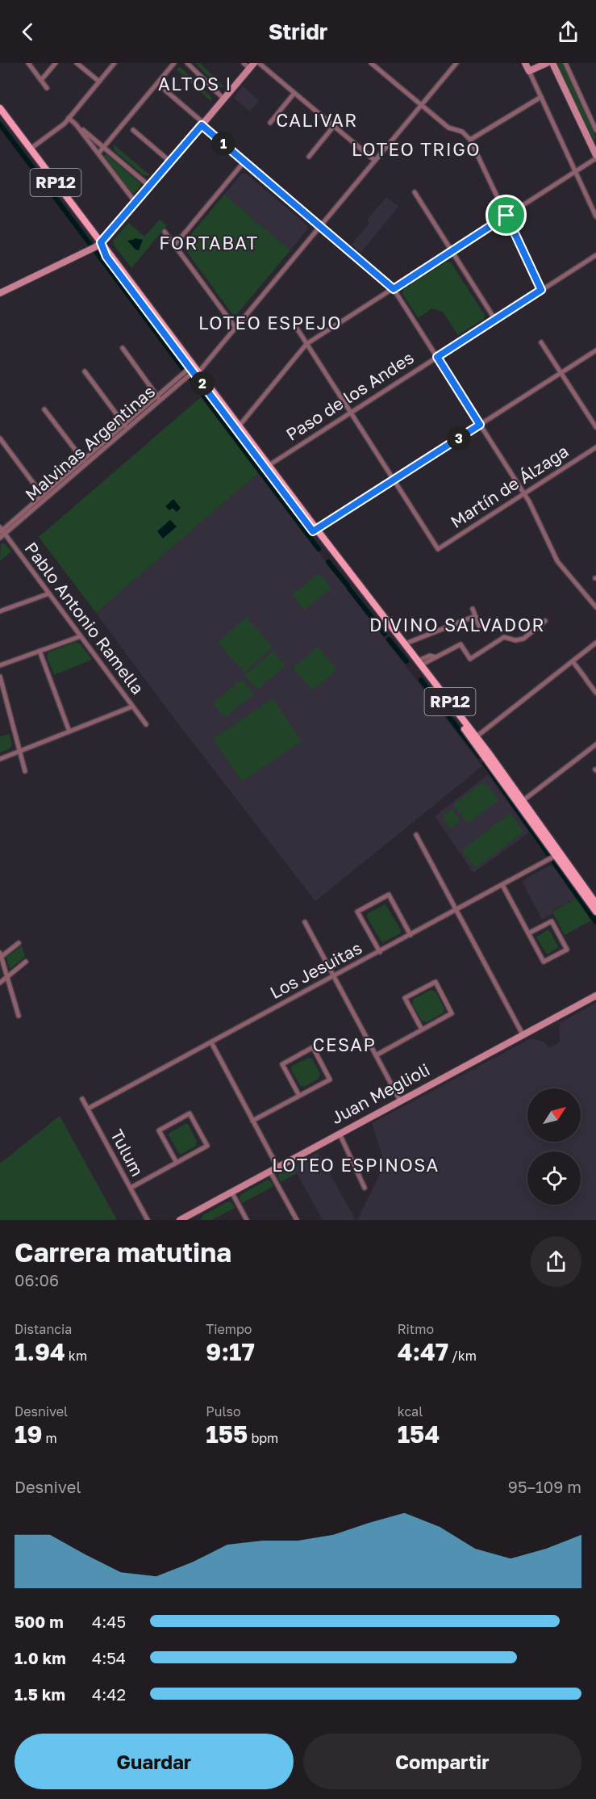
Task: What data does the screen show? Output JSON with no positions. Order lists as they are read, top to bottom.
{
  "streets": {
    "main road": ["RP12", "Juan Meglioli"],
    "street": [
      "Paso de los Andes",
      "Malvinas Argentinas",
      "Martín de Álzaga",
      "Pablo Antonio Ramella",
      "Los Jesuitas",
      "Tulum"
    ]
  },
  "crossings": [
    ["RP12", "Paso de los Andes"],
    ["RP12", "Malvinas Argentinas"],
    ["RP12", "Los Jesuitas"],
    ["Malvinas Argentinas", "Pablo Antonio Ramella"],
    ["Los Jesuitas", "Tulum"]
  ],
  "districts": [
    "ALTOS I",
    "CALIVAR",
    "LOTEO TRIGO",
    "FORTABAT",
    "LOTEO ESPEJO",
    "DIVINO SALVADOR",
    "CESAP",
    "LOTEO ESPINOSA"
  ],
  "north": "top right",
  "page": {
    "header": "Stridr",
    "pins": ["1", "2", "3"],
    "heading": ["Carrera matutina", "06:06"],
    "stats": [
      ["Distancia", "1.94 km"],
      ["Tiempo", "9:17"],
      ["Ritmo", "4:47 /km"],
      ["Desnivel", "19 m"],
      ["Pulso", "155 bpm"],
      ["kcal", "154"]
    ],
    "chart": ["Desnivel", "95–109 m"],
    "list": [
      {
        "name": "500 m",
        "note": "4:45"
      },
      {
        "name": "1.0 km",
        "note": "4:54"
      },
      {
        "name": "1.5 km",
        "note": "4:42"
      }
    ],
    "buttons": ["Guardar", "Compartir"]
  }
}
